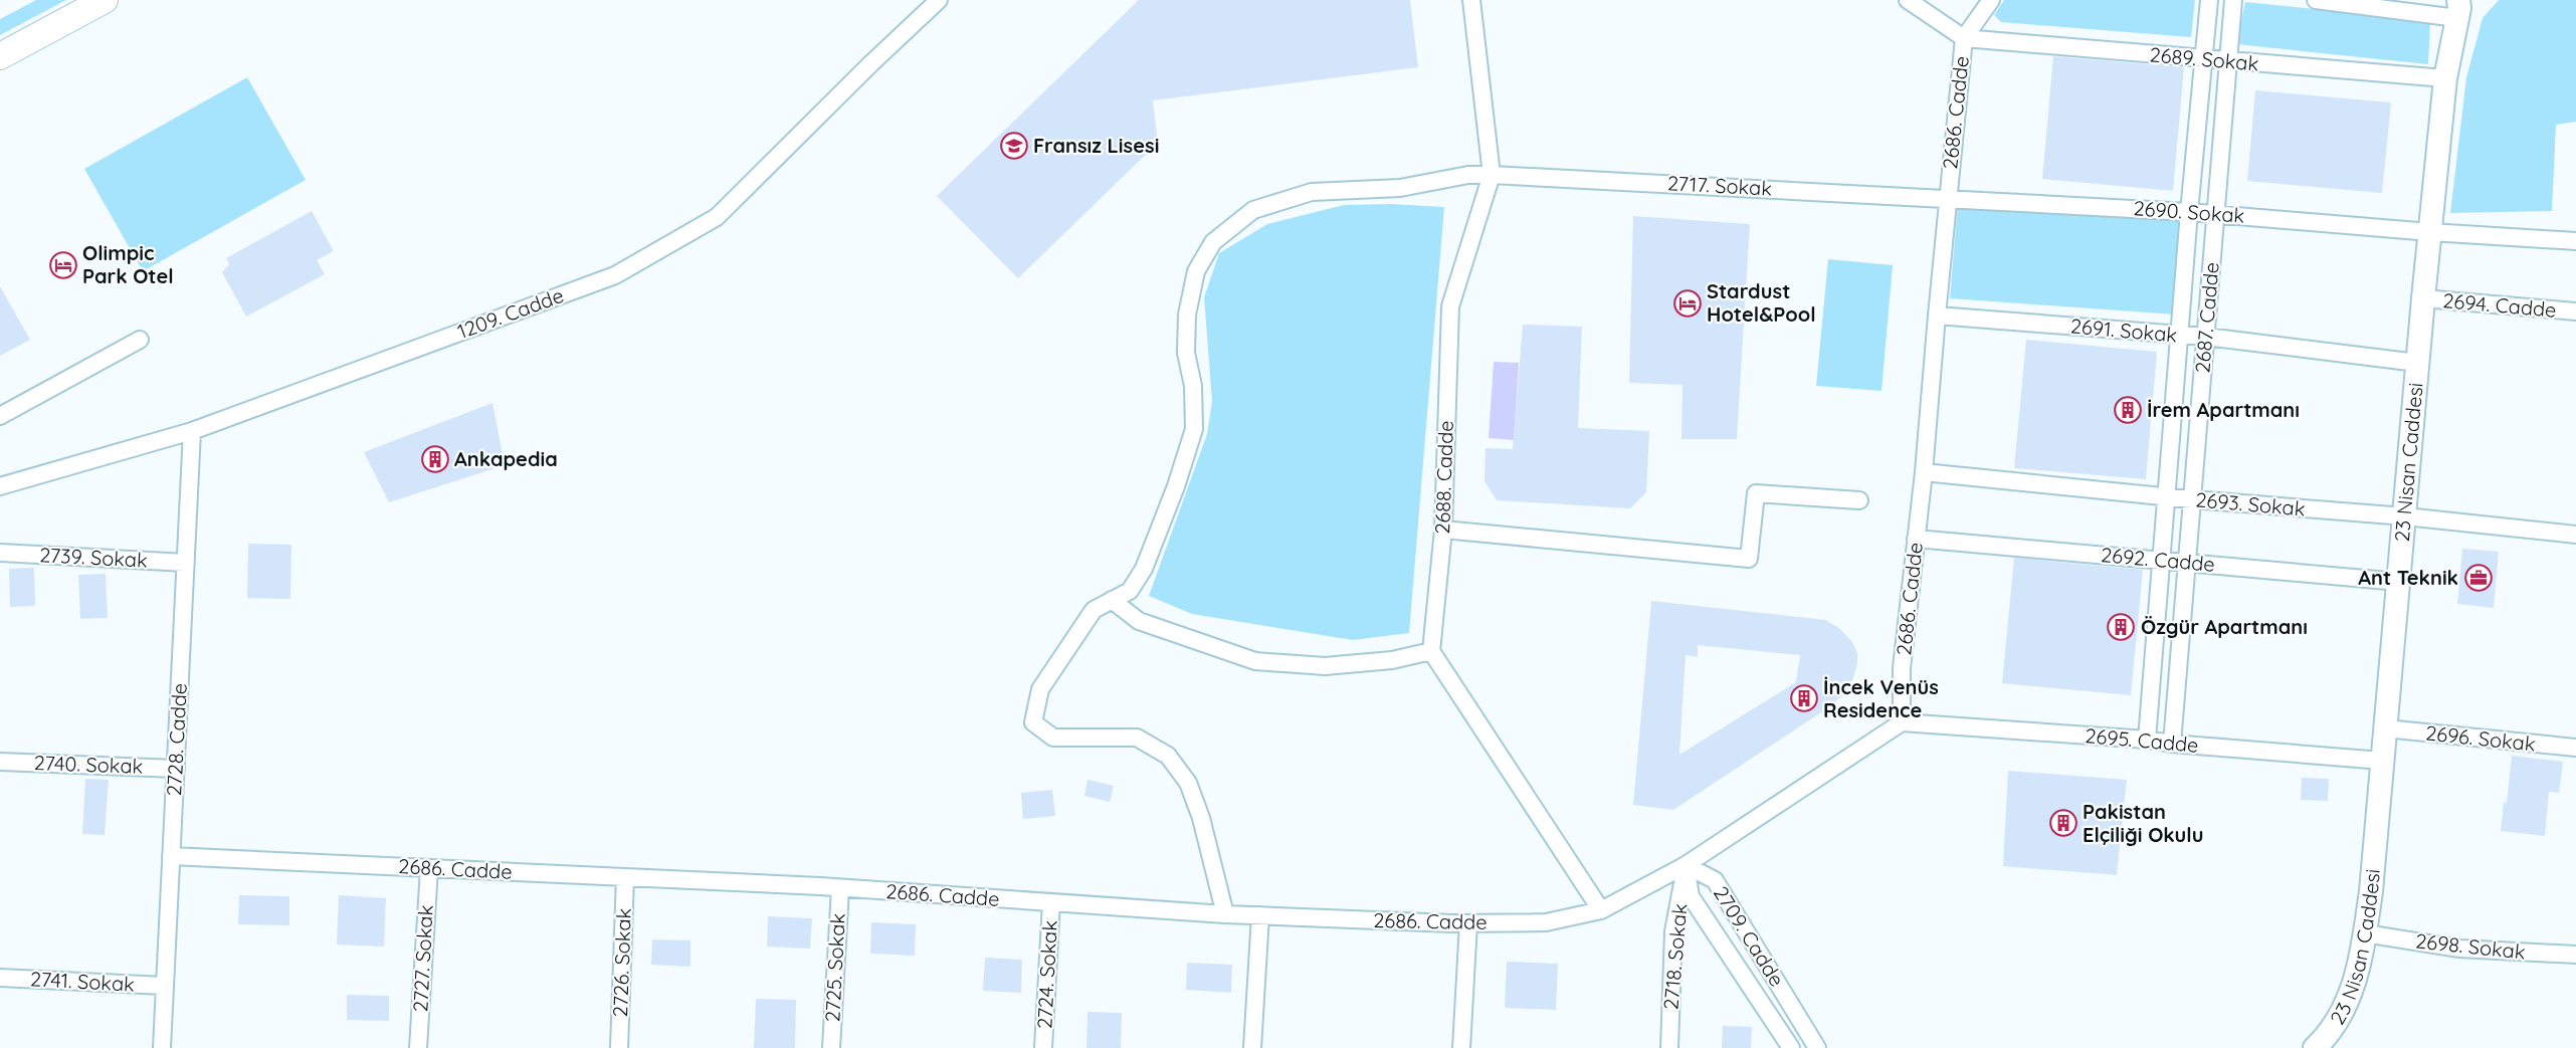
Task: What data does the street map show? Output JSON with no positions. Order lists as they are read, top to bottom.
{
  "streets": {
    "main road": ["23 Nisan Caddesi"],
    "street": [
      "2689. Sokak",
      "2686. Cadde",
      "2717. Sokak",
      "2690. Sokak",
      "2694. Cadde",
      "1209. Cadde",
      "2687. Cadde",
      "2691. Sokak",
      "2688. Cadde",
      "2693. Sokak",
      "2739. Sokak",
      "2692. Cadde",
      "2696. Sokak",
      "2728. Cadde",
      "2695. Cadde",
      "2740. Sokak",
      "2709. Cadde",
      "2698. Sokak",
      "2718. Sokak",
      "2727. Sokak",
      "2726. Sokak",
      "2725. Sokak",
      "2724. Sokak",
      "2741. Sokak"
    ]
  },
  "crossings": [
    ["2689. Sokak", "2686. Cadde"],
    ["2689. Sokak", "2687. Cadde"],
    ["2689. Sokak", "23 Nisan Caddesi"],
    ["2686. Cadde", "2717. Sokak"],
    ["2686. Cadde", "2690. Sokak"],
    ["2686. Cadde", "2691. Sokak"],
    ["2686. Cadde", "2693. Sokak"],
    ["2686. Cadde", "2692. Cadde"],
    ["2686. Cadde", "2728. Cadde"],
    ["2686. Cadde", "2695. Cadde"],
    ["2686. Cadde", "2709. Cadde"],
    ["2686. Cadde", "2718. Sokak"],
    ["2686. Cadde", "2727. Sokak"],
    ["2686. Cadde", "2726. Sokak"],
    ["2686. Cadde", "2725. Sokak"],
    ["2686. Cadde", "2724. Sokak"],
    ["2717. Sokak", "2690. Sokak"],
    ["2717. Sokak", "2688. Cadde"],
    ["2690. Sokak", "2687. Cadde"],
    ["2690. Sokak", "23 Nisan Caddesi"],
    ["2694. Cadde", "23 Nisan Caddesi"],
    ["1209. Cadde", "2728. Cadde"],
    ["2687. Cadde", "2691. Sokak"],
    ["2687. Cadde", "2693. Sokak"],
    ["2687. Cadde", "2692. Cadde"],
    ["2687. Cadde", "2695. Cadde"],
    ["2691. Sokak", "23 Nisan Caddesi"],
    ["23 Nisan Caddesi", "2693. Sokak"],
    ["23 Nisan Caddesi", "2692. Cadde"],
    ["23 Nisan Caddesi", "2696. Sokak"],
    ["23 Nisan Caddesi", "2695. Cadde"],
    ["23 Nisan Caddesi", "2698. Sokak"],
    ["2739. Sokak", "2728. Cadde"],
    ["2728. Cadde", "2740. Sokak"],
    ["2728. Cadde", "2741. Sokak"],
    ["2709. Cadde", "2718. Sokak"]
  ],
  "places": {
    "school or university": ["Fransız Lisesi"],
    "hotel": ["Olimpic Park Otel", "Stardust Hotel&Pool"],
    "building": [
      "İrem Apartmanı",
      "Ankapedia",
      "Özgür Apartmanı",
      "İncek Venüs Residence",
      "Pakistan Elçiliği Okulu"
    ],
    "office": ["Ant Teknik"]
  }
}
